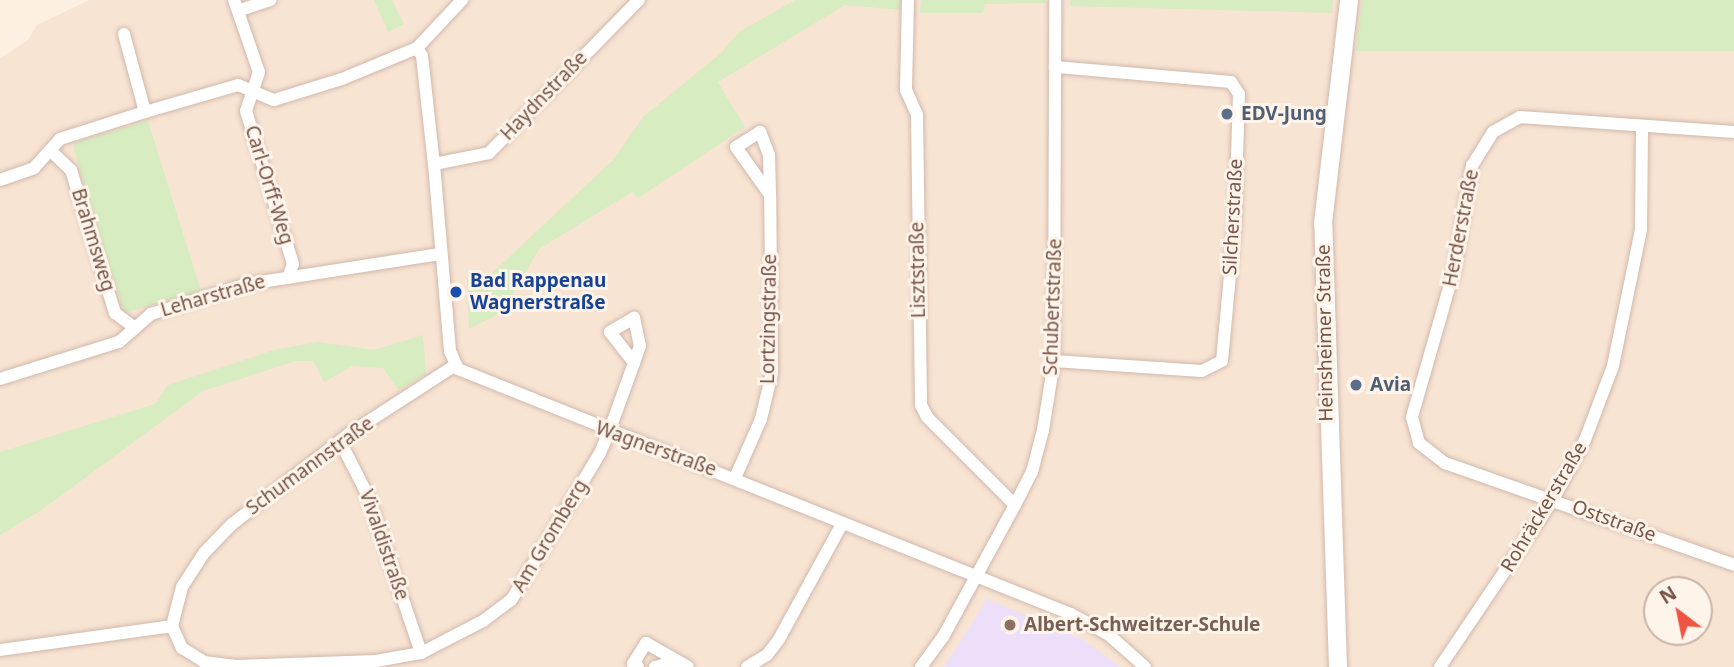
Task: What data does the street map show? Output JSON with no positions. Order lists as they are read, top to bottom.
{
  "streets": {
    "street": [
      "Haydnstraße",
      "Carl-Orff-Weg",
      "Silcherstraße",
      "Herderstraße",
      "Brahmsweg",
      "Lisztstraße",
      "Leharstraße",
      "Schubertstraße",
      "Lortzingstraße",
      "Heinsheimer Straße",
      "Wagnerstraße",
      "Schumannstraße",
      "Rohräckerstraße",
      "Oststraße",
      "Am Gromberg",
      "Vivaldistraße"
    ]
  },
  "crossings": [
    ["Carl-Orff-Weg", "Leharstraße"],
    ["Silcherstraße", "Schubertstraße"],
    ["Herderstraße", "Rohräckerstraße"],
    ["Herderstraße", "Oststraße"],
    ["Brahmsweg", "Leharstraße"],
    ["Lisztstraße", "Schubertstraße"],
    ["Schubertstraße", "Wagnerstraße"],
    ["Lortzingstraße", "Wagnerstraße"],
    ["Wagnerstraße", "Schumannstraße"],
    ["Wagnerstraße", "Am Gromberg"],
    ["Schumannstraße", "Am Gromberg"],
    ["Schumannstraße", "Vivaldistraße"],
    ["Rohräckerstraße", "Oststraße"],
    ["Am Gromberg", "Vivaldistraße"]
  ],
  "places": [
    "EDV-Jung",
    "Bad Rappenau Wagnerstraße",
    "Avia",
    "Albert-Schweitzer-Schule"
  ],
  "north": "top left"
}
